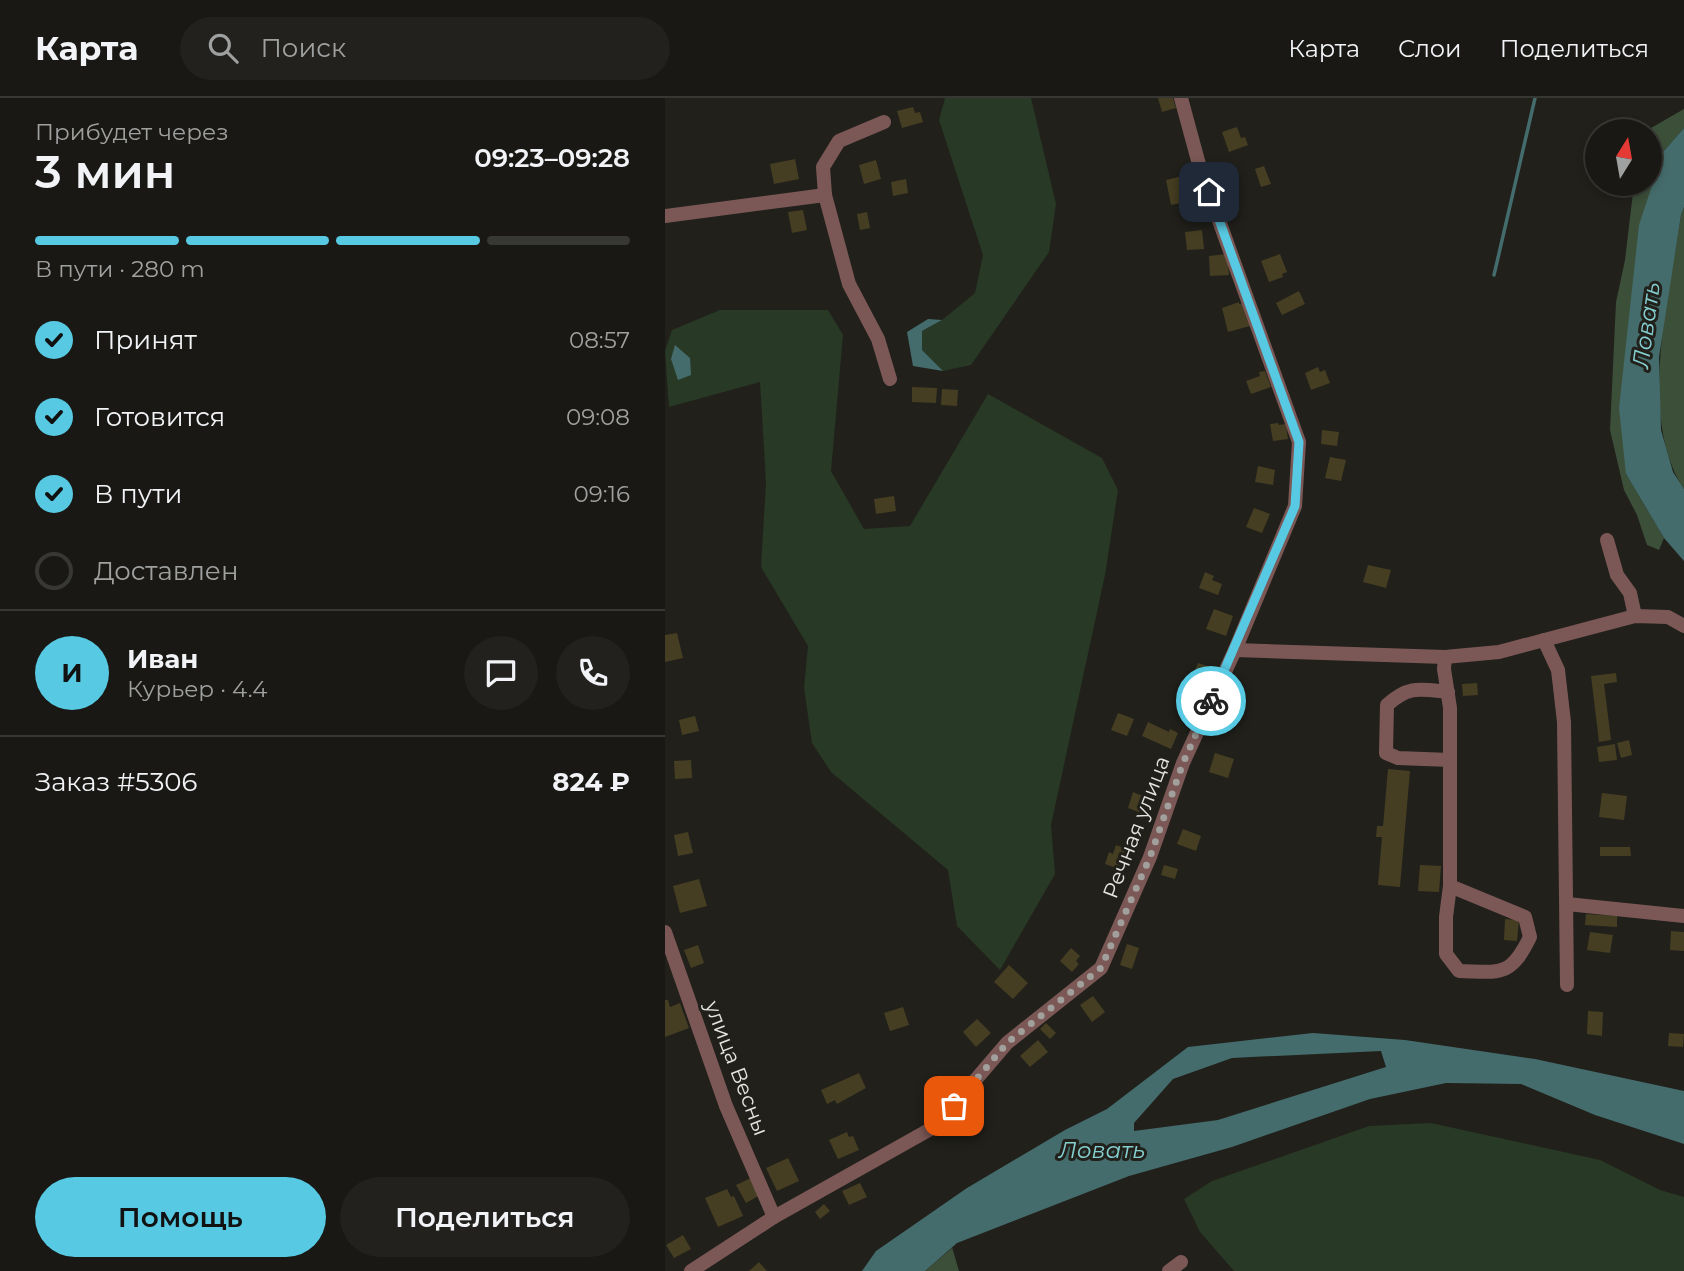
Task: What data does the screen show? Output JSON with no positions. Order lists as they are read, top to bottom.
{
  "streets": {
    "street": ["Речная улица", "улица Весны"]
  },
  "crossings": [
    ["Речная улица", "улица Весны"]
  ],
  "water": ["Ловать"],
  "north": "top",
  "page": {
    "header": "Карта",
    "search": "Поиск",
    "nav": ["Карта", "Слои", "Поделиться"],
    "heading": ["3 мин", "Прибудет через", "09:23–09:28"],
    "panel": [
      "Иван",
      "Курьер · 4.4",
      "Заказ #5306",
      "824 ₽"
    ],
    "bar": "В пути · 280 m",
    "list": [
      ["Принят", "08:57"],
      ["Готовится", "09:08"],
      ["В пути", "09:16"],
      "Доставлен"
    ],
    "round": "И",
    "buttons": ["Помощь", "Поделиться"]
  }
}
